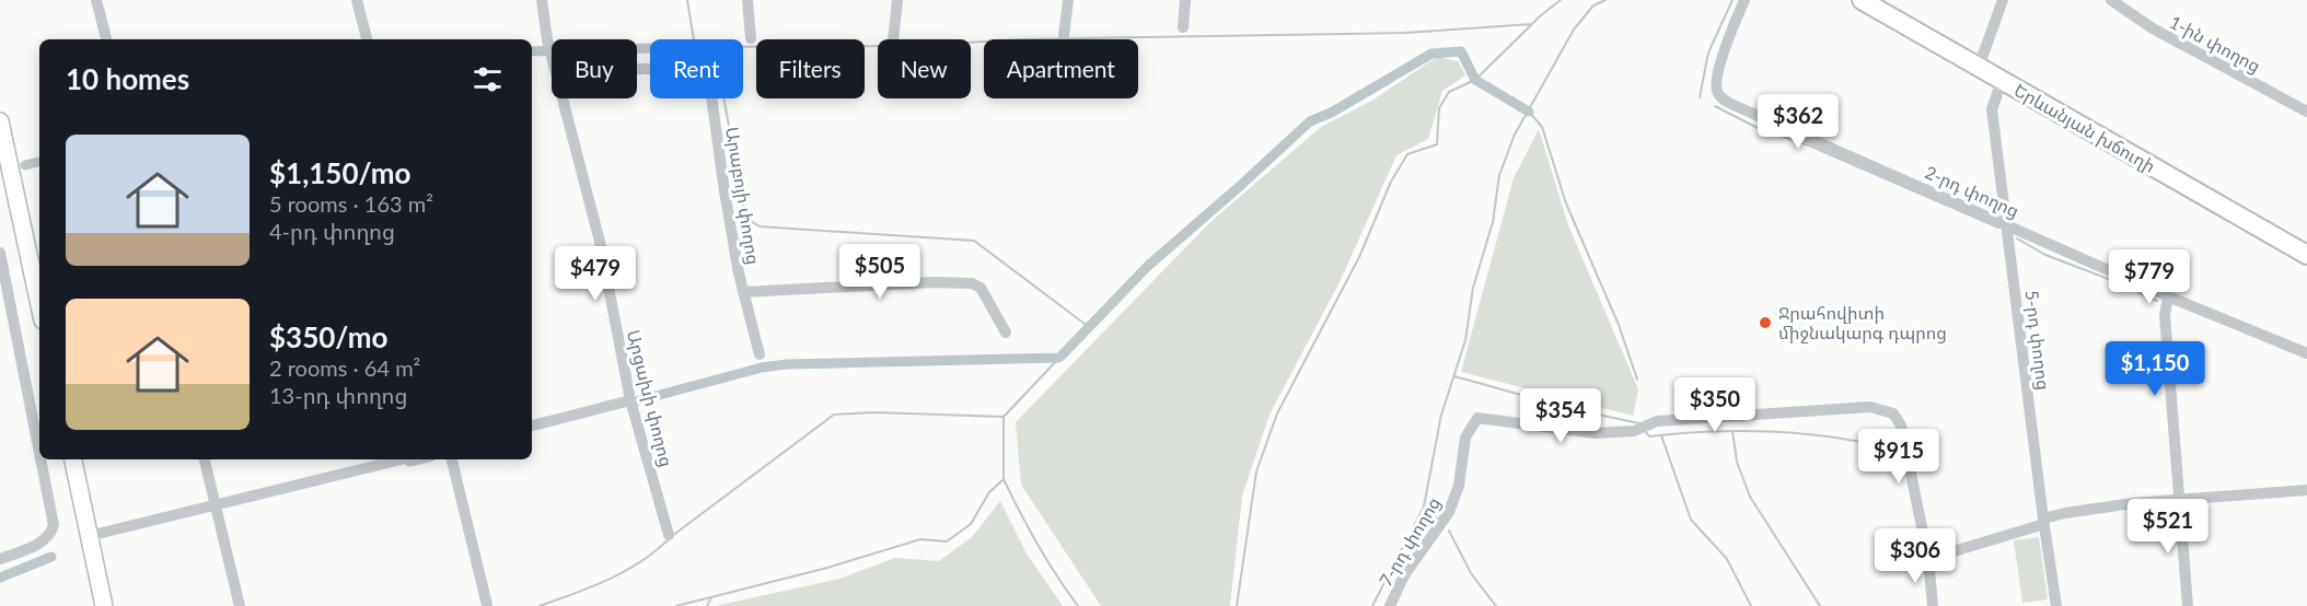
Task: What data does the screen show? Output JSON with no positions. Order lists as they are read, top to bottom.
{
  "streets": {
    "main road": ["Երևանյան խճուղի"],
    "street": [
      "1-ին փողոց",
      "2-րդ փողոց",
      "Արաբոյի փողոց",
      "5-րդ փողոց",
      "Արցախի փողոց",
      "7-րդ փողոց"
    ]
  },
  "crossings": [
    ["Երևանյան խճուղի", "5-րդ փողոց"],
    ["2-րդ փողոց", "5-րդ փողոց"]
  ],
  "places": ["Ջրահովիտի միջնակարգ դպրոց"],
  "page": {
    "chip": [
      "Buy",
      "Rent",
      "Filters",
      "New",
      "Apartment"
    ],
    "heading": "10 homes",
    "price": [
      "$362",
      "$505",
      "$479",
      "$779",
      "$1,150",
      "$350",
      "$354",
      "$915",
      "$521",
      "$306"
    ],
    "list": [
      {
        "name": "$1,150/mo",
        "note": "5 rooms · 163 m² · 4-րդ փողոց"
      },
      {
        "name": "$350/mo",
        "note": "2 rooms · 64 m² · 13-րդ փողոց"
      }
    ]
  }
}
